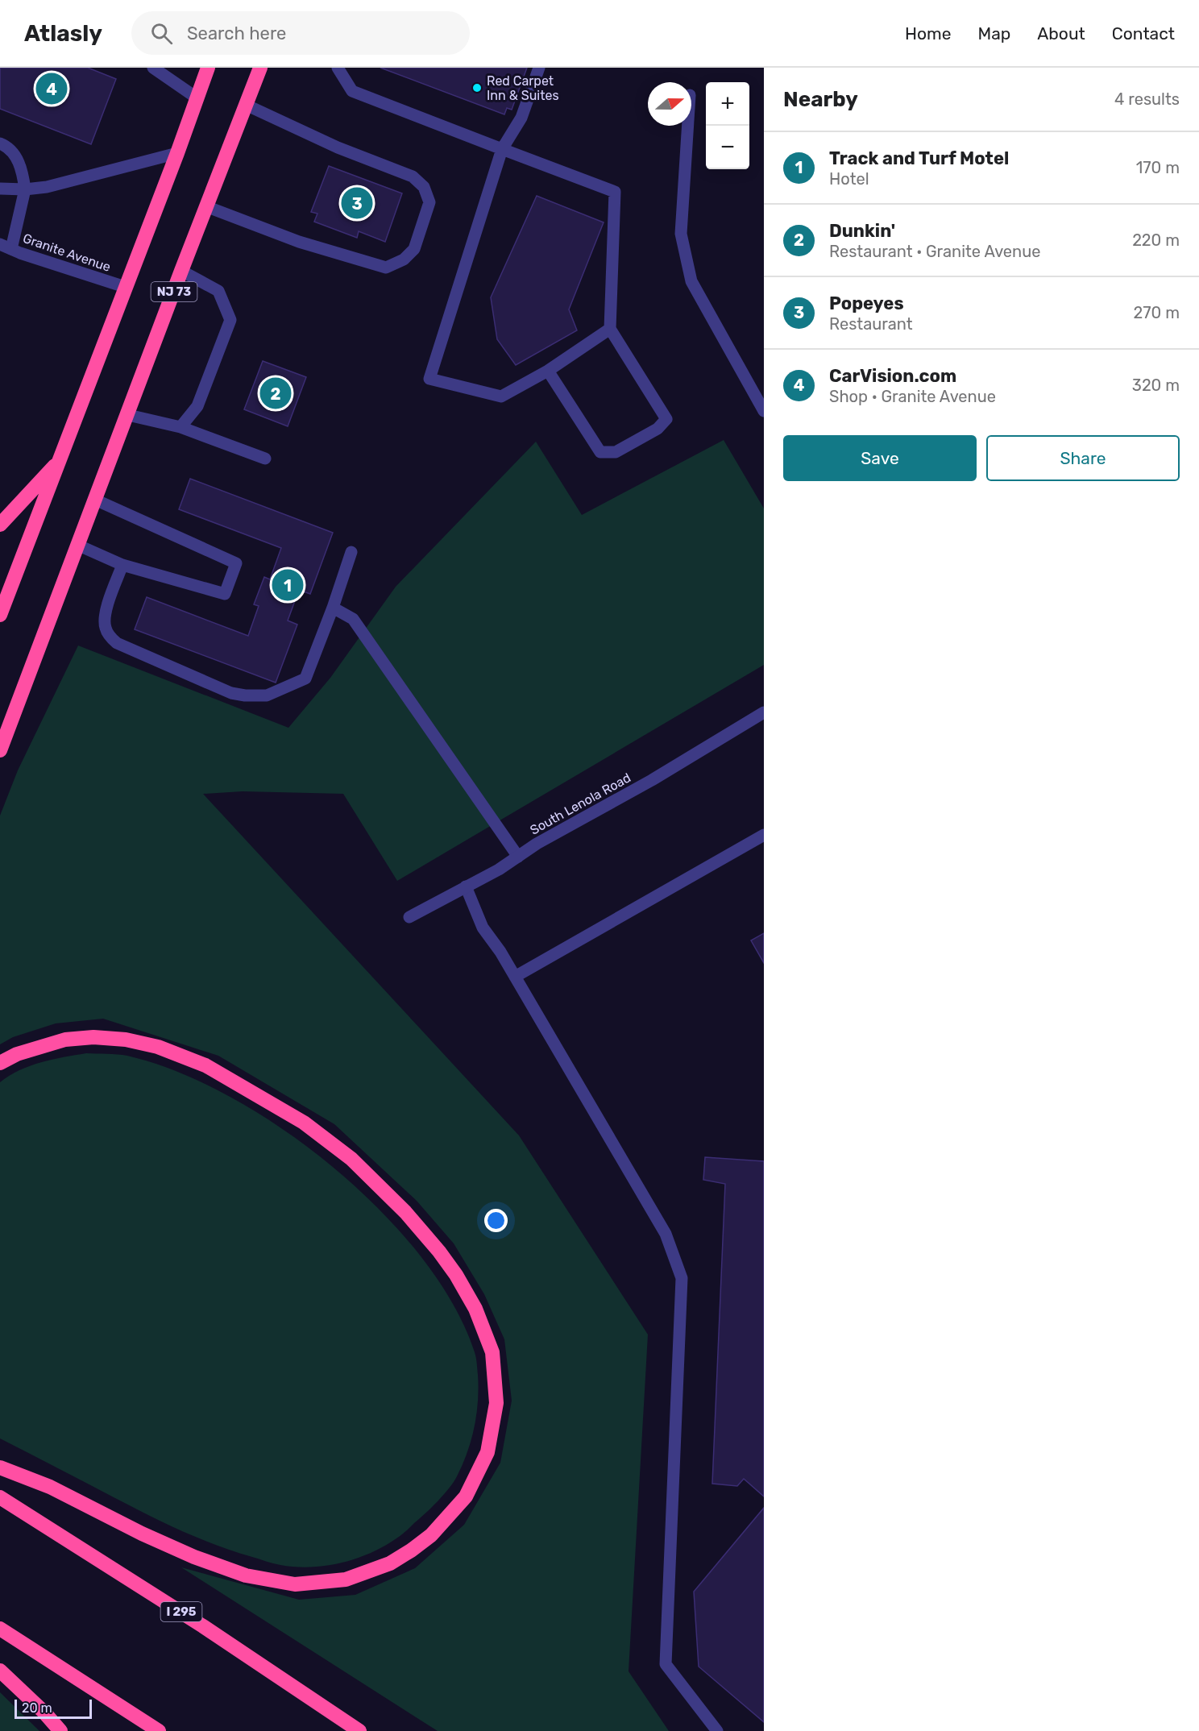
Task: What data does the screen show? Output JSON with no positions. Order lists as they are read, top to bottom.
{
  "streets": {
    "highway": ["NJ 73", "I 295"],
    "street": ["Granite Avenue", "South Lenola Road"]
  },
  "places": ["Red Carpet Inn & Suites"],
  "scale_bar": "20 m",
  "north": "right",
  "page": {
    "header": "Atlasly",
    "search": "Search here",
    "nav": [
      "Home",
      "Map",
      "About",
      "Contact"
    ],
    "heading": ["Nearby", "4 results"],
    "pins": [
      "4",
      "3",
      "2",
      "1"
    ],
    "map_buttons": ["+", "−"],
    "list": [
      {
        "mark": "1",
        "name": "Track and Turf Motel",
        "note": "Hotel",
        "value": "170 m"
      },
      {
        "mark": "2",
        "name": "Dunkin'",
        "note": "Restaurant · Granite Avenue",
        "value": "220 m"
      },
      {
        "mark": "3",
        "name": "Popeyes",
        "note": "Restaurant",
        "value": "270 m"
      },
      {
        "mark": "4",
        "name": "CarVision.com",
        "note": "Shop · Granite Avenue",
        "value": "320 m"
      }
    ],
    "buttons": ["Save", "Share"],
    "scale": "20 m"
  }
}
